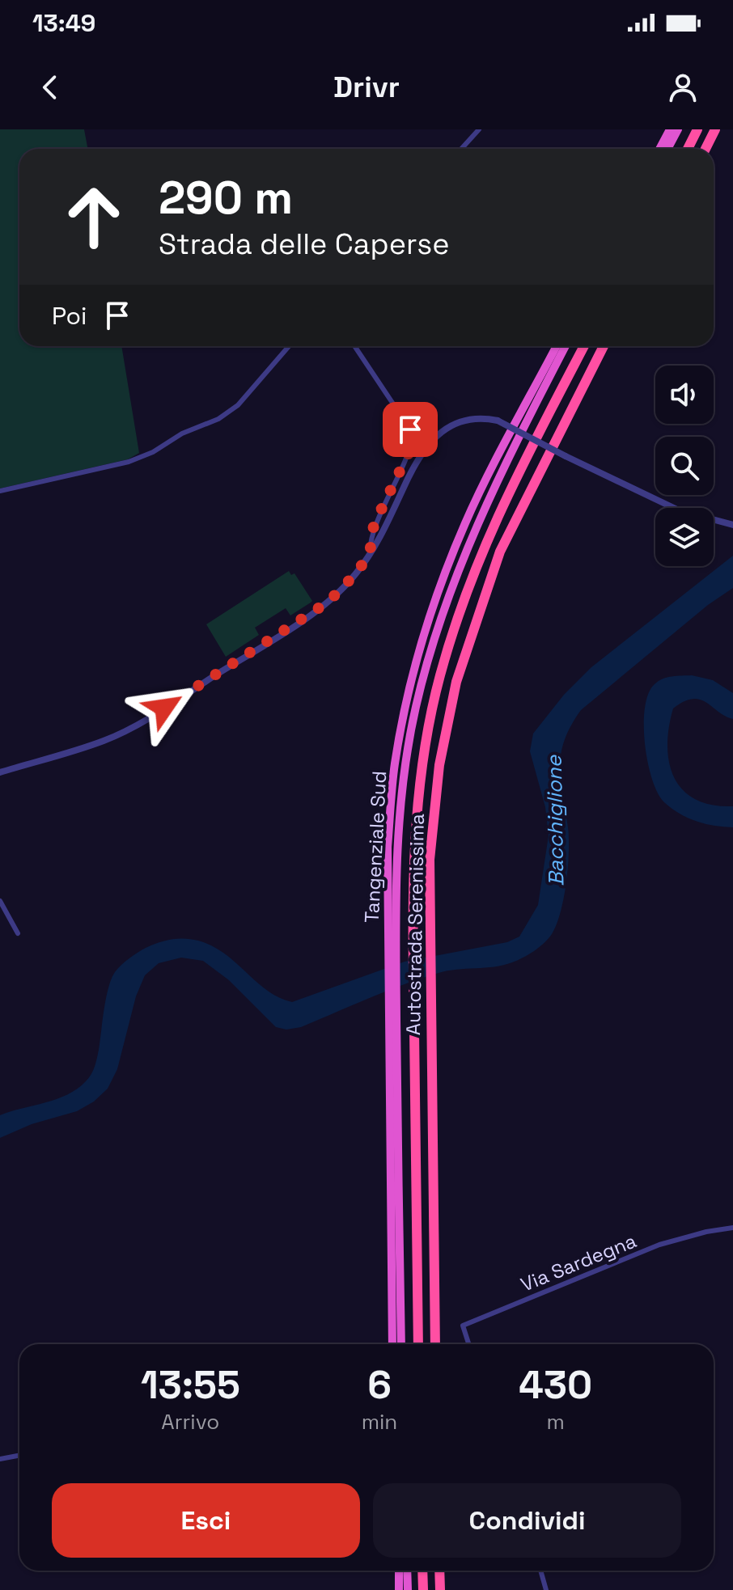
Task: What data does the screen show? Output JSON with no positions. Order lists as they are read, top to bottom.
{
  "streets": {
    "highway": ["Tangenziale Sud", "Autostrada Serenissima"],
    "street": ["Via Sardegna"]
  },
  "water": ["Bacchiglione"],
  "page": {
    "status": "13:49",
    "header": "Drivr",
    "turn": ["290 m", "Strada delle Caperse"],
    "then": "Poi",
    "eta": [
      "13:55",
      "Arrivo",
      "6",
      "min",
      "430",
      "m"
    ],
    "buttons": ["Esci", "Condividi"]
  }
}
